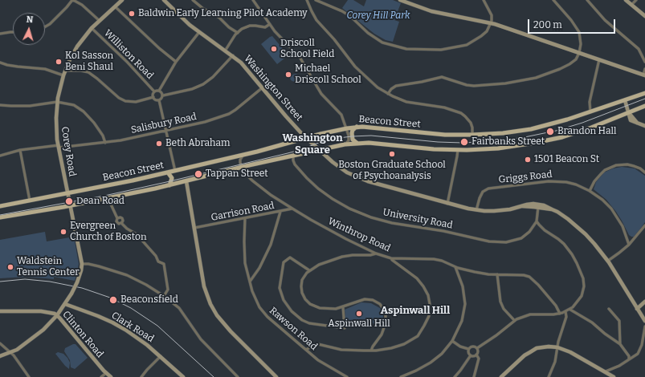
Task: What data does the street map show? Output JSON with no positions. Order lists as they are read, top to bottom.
{
  "streets": {
    "main road": ["Beacon Street"],
    "street": [
      "Williston Road",
      "Washington Street",
      "Salisbury Road",
      "Corey Road",
      "Griggs Road",
      "Garrison Road",
      "University Road",
      "Winthrop Road",
      "Clark Road",
      "Rawson Road",
      "Clinton Road"
    ]
  },
  "crossings": [
    ["Williston Road", "Corey Road"],
    ["Washington Street", "Beacon Street"],
    ["Washington Street", "Salisbury Road"],
    ["Washington Street", "Griggs Road"],
    ["Beacon Street", "Corey Road"],
    ["Beacon Street", "University Road"],
    ["Beacon Street", "Winthrop Road"],
    ["Salisbury Road", "Corey Road"],
    ["Garrison Road", "Winthrop Road"],
    ["Garrison Road", "Rawson Road"]
  ],
  "districts": ["Washington Square", "Aspinwall Hill"],
  "parks": ["Corey Hill Park"],
  "places": [
    "Baldwin Early Learning Pilot Academy",
    "Driscoll School Field",
    "Kol Sasson Beni Shaul",
    "Michael Driscoll School",
    "Brandon Hall",
    "Fairbanks Street",
    "Beth Abraham",
    "Boston Graduate School of Psychoanalysis",
    "1501 Beacon St",
    "Tappan Street",
    "Dean Road",
    "Evergreen Church of Boston",
    "Waldstein Tennis Center",
    "Beaconsfield",
    "Aspinwall Hill"
  ],
  "scale_bar": "200 m",
  "north": "top"
}
